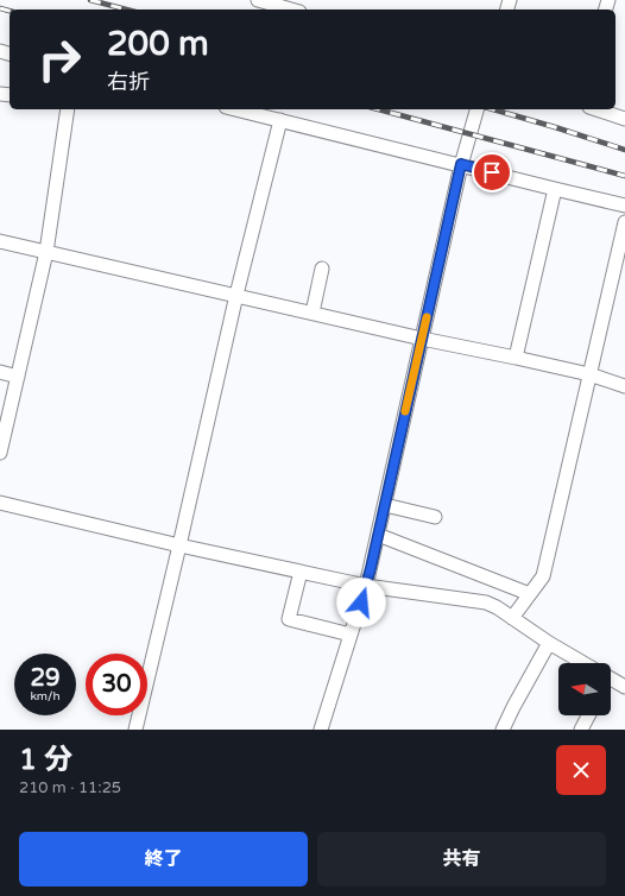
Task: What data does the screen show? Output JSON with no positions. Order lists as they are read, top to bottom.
{
  "north": "left",
  "page": {
    "turn": ["200 m", "右折"],
    "speed": "29 km/h",
    "limit": "30",
    "heading": ["1 分", "210 m · 11:25"],
    "buttons": ["終了", "共有"]
  }
}
